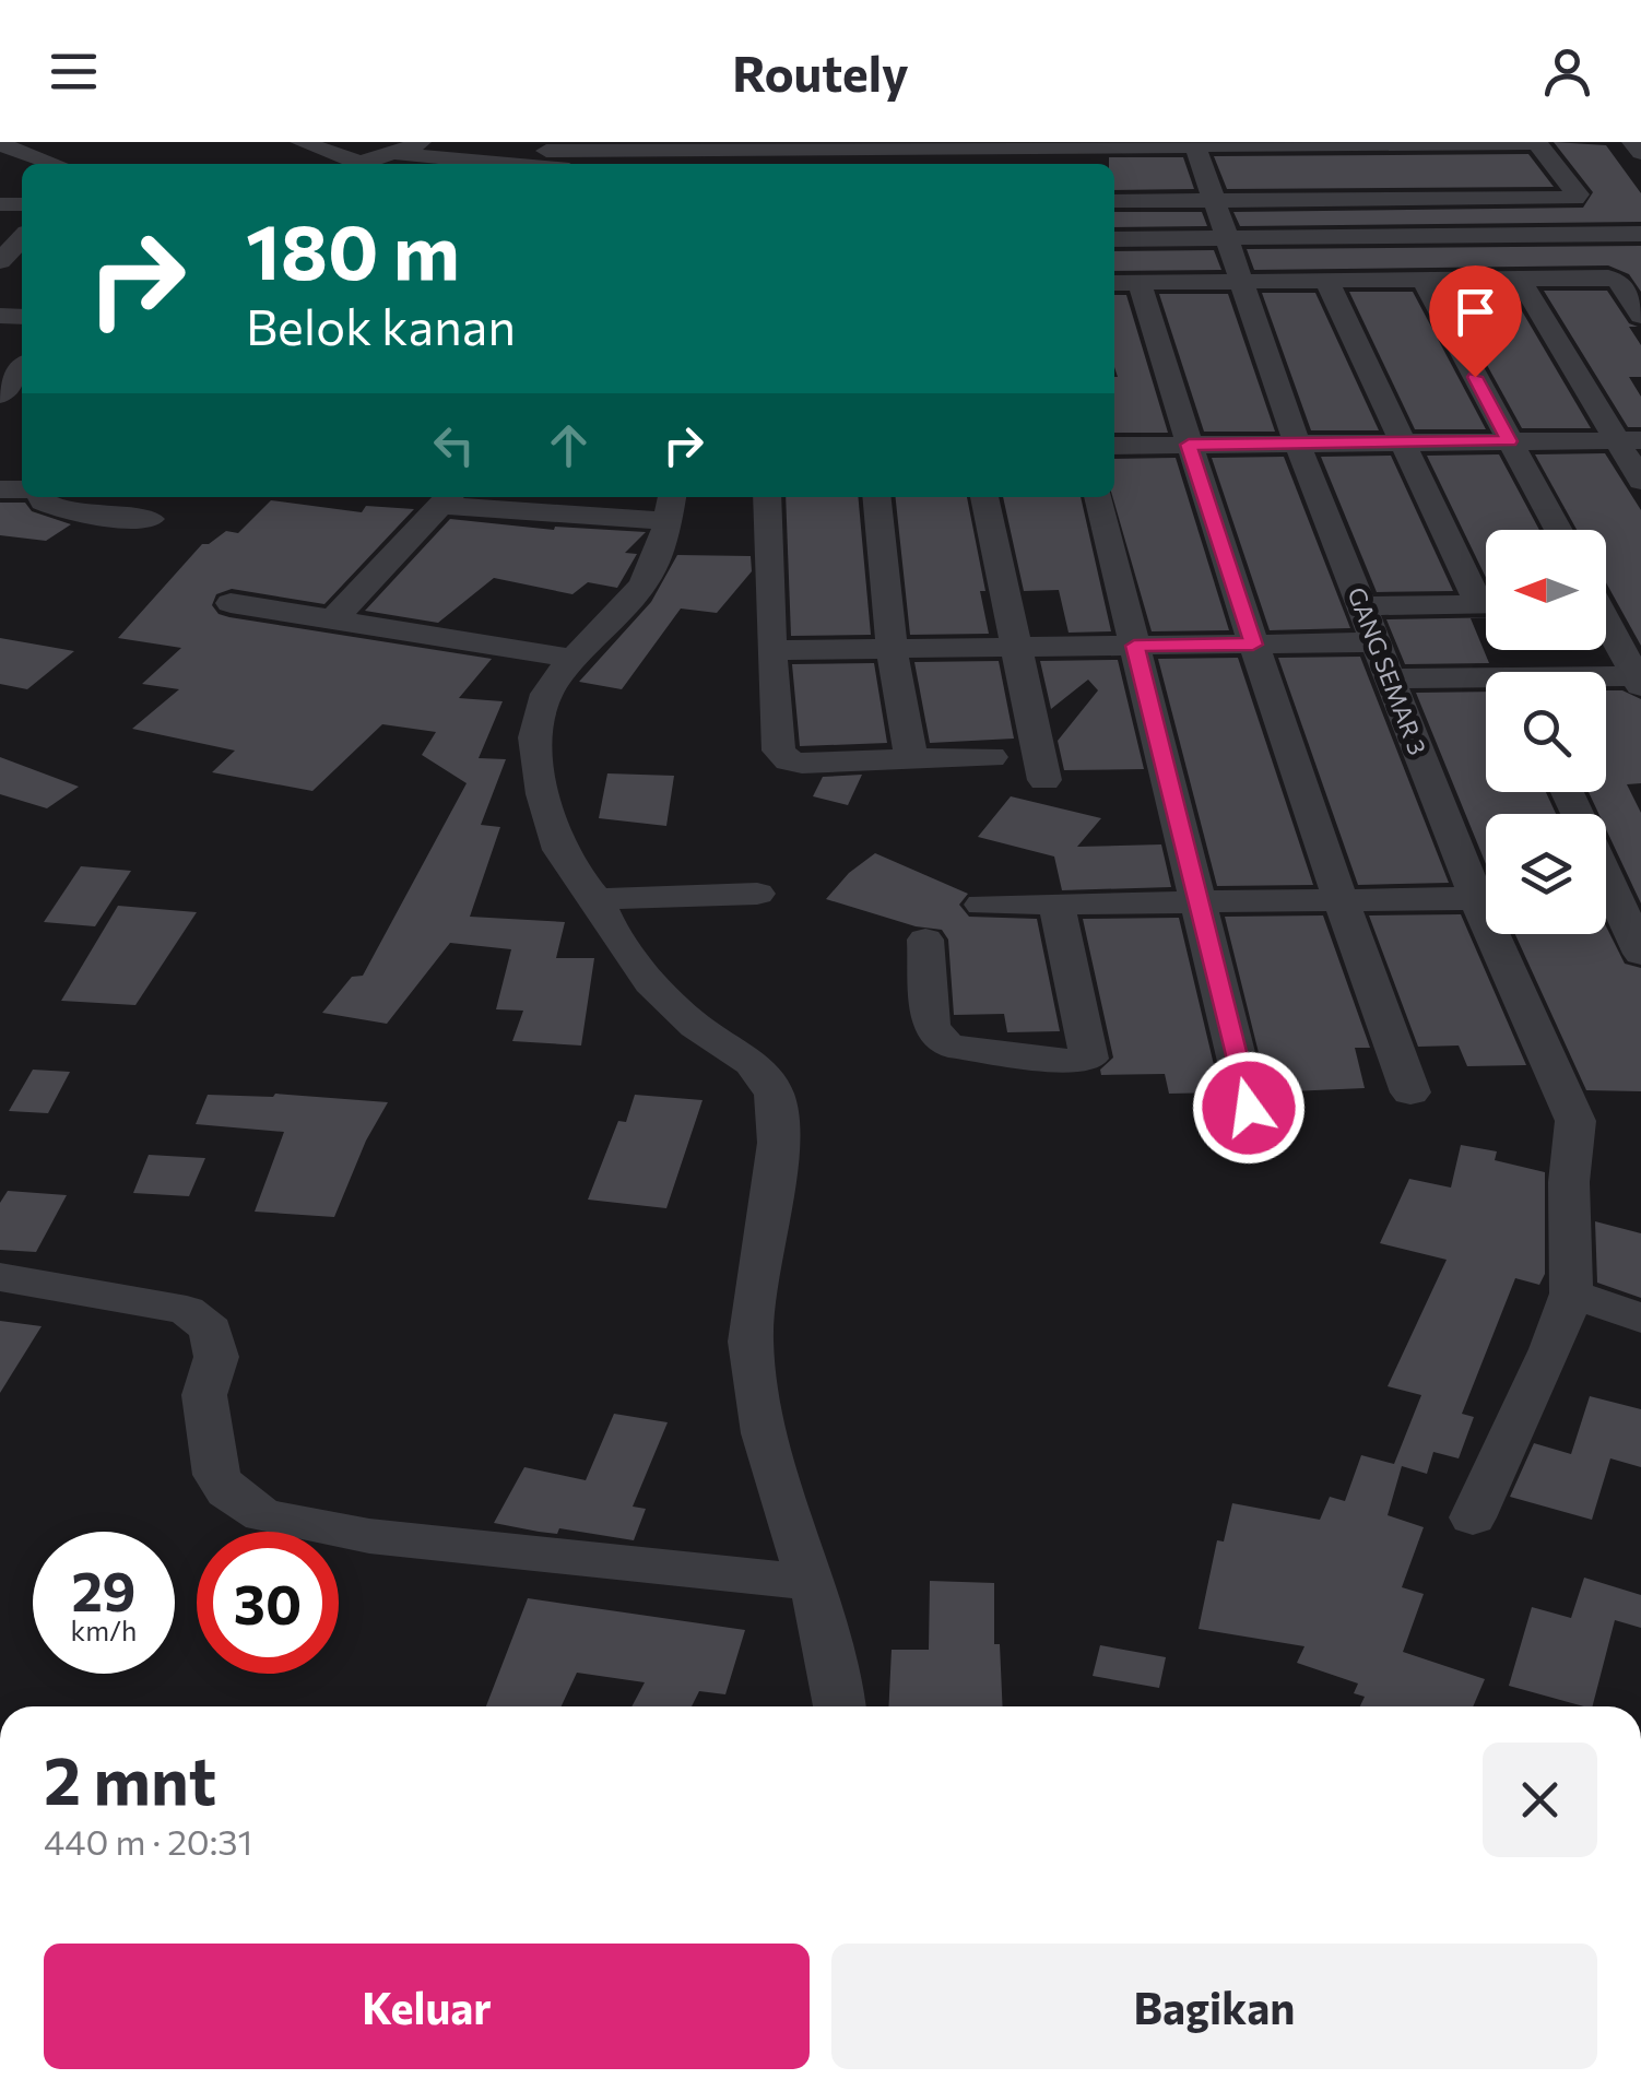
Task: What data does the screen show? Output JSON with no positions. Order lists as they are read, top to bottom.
{
  "streets": {
    "street": ["GANG SEMAR 3"]
  },
  "north": "left",
  "page": {
    "header": "Routely",
    "turn": ["180 m", "Belok kanan"],
    "speed": "29 km/h",
    "limit": "30",
    "heading": ["2 mnt", "440 m · 20:31"],
    "buttons": ["Keluar", "Bagikan"]
  }
}
